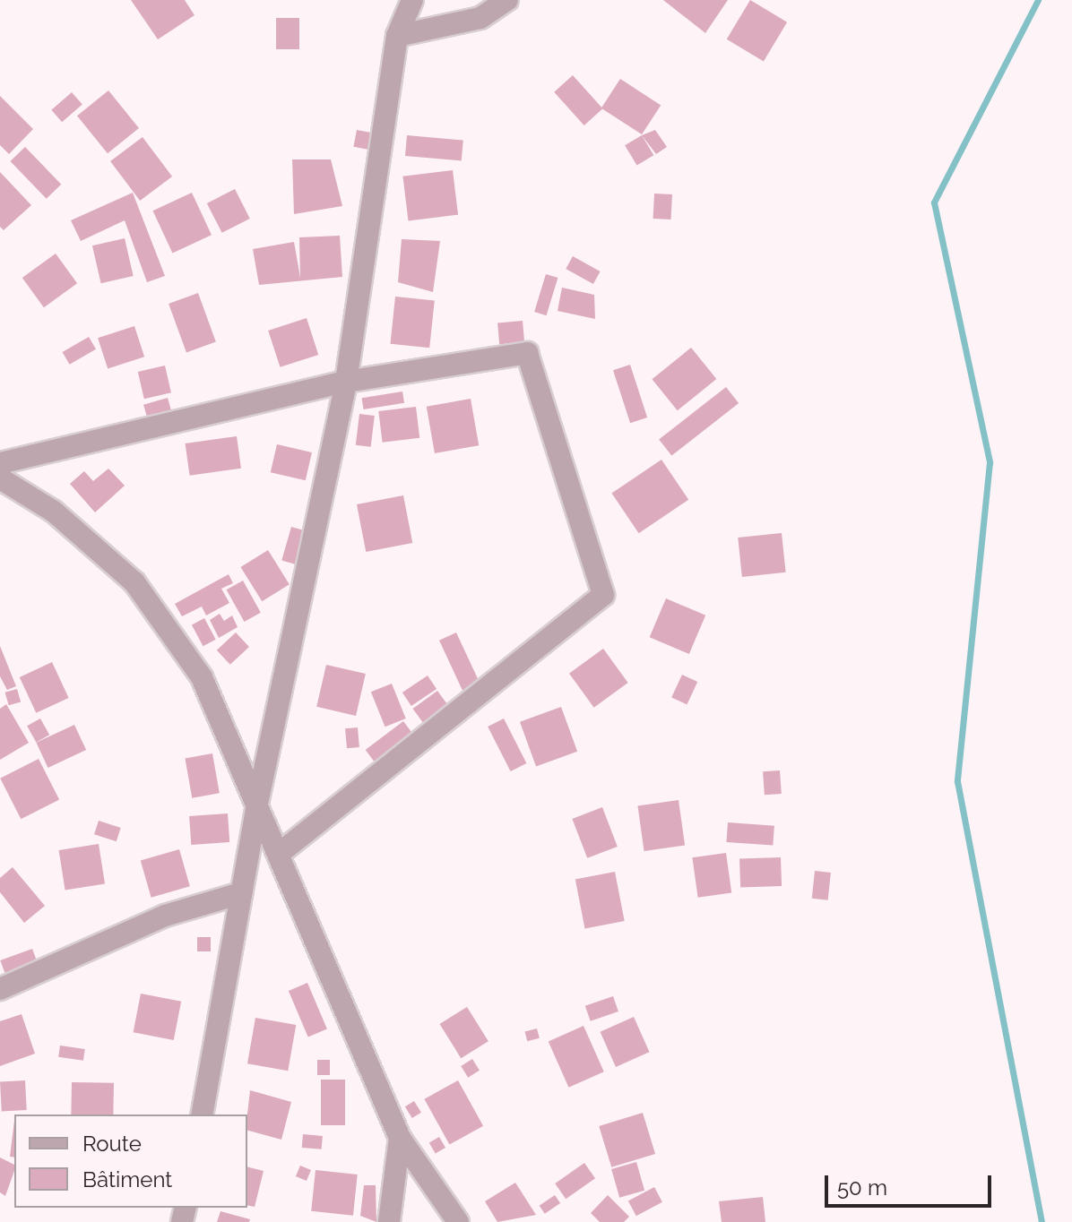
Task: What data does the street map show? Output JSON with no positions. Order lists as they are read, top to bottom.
{
  "legend": ["Route", "Bâtiment"],
  "scale_bar": "50 m"
}
